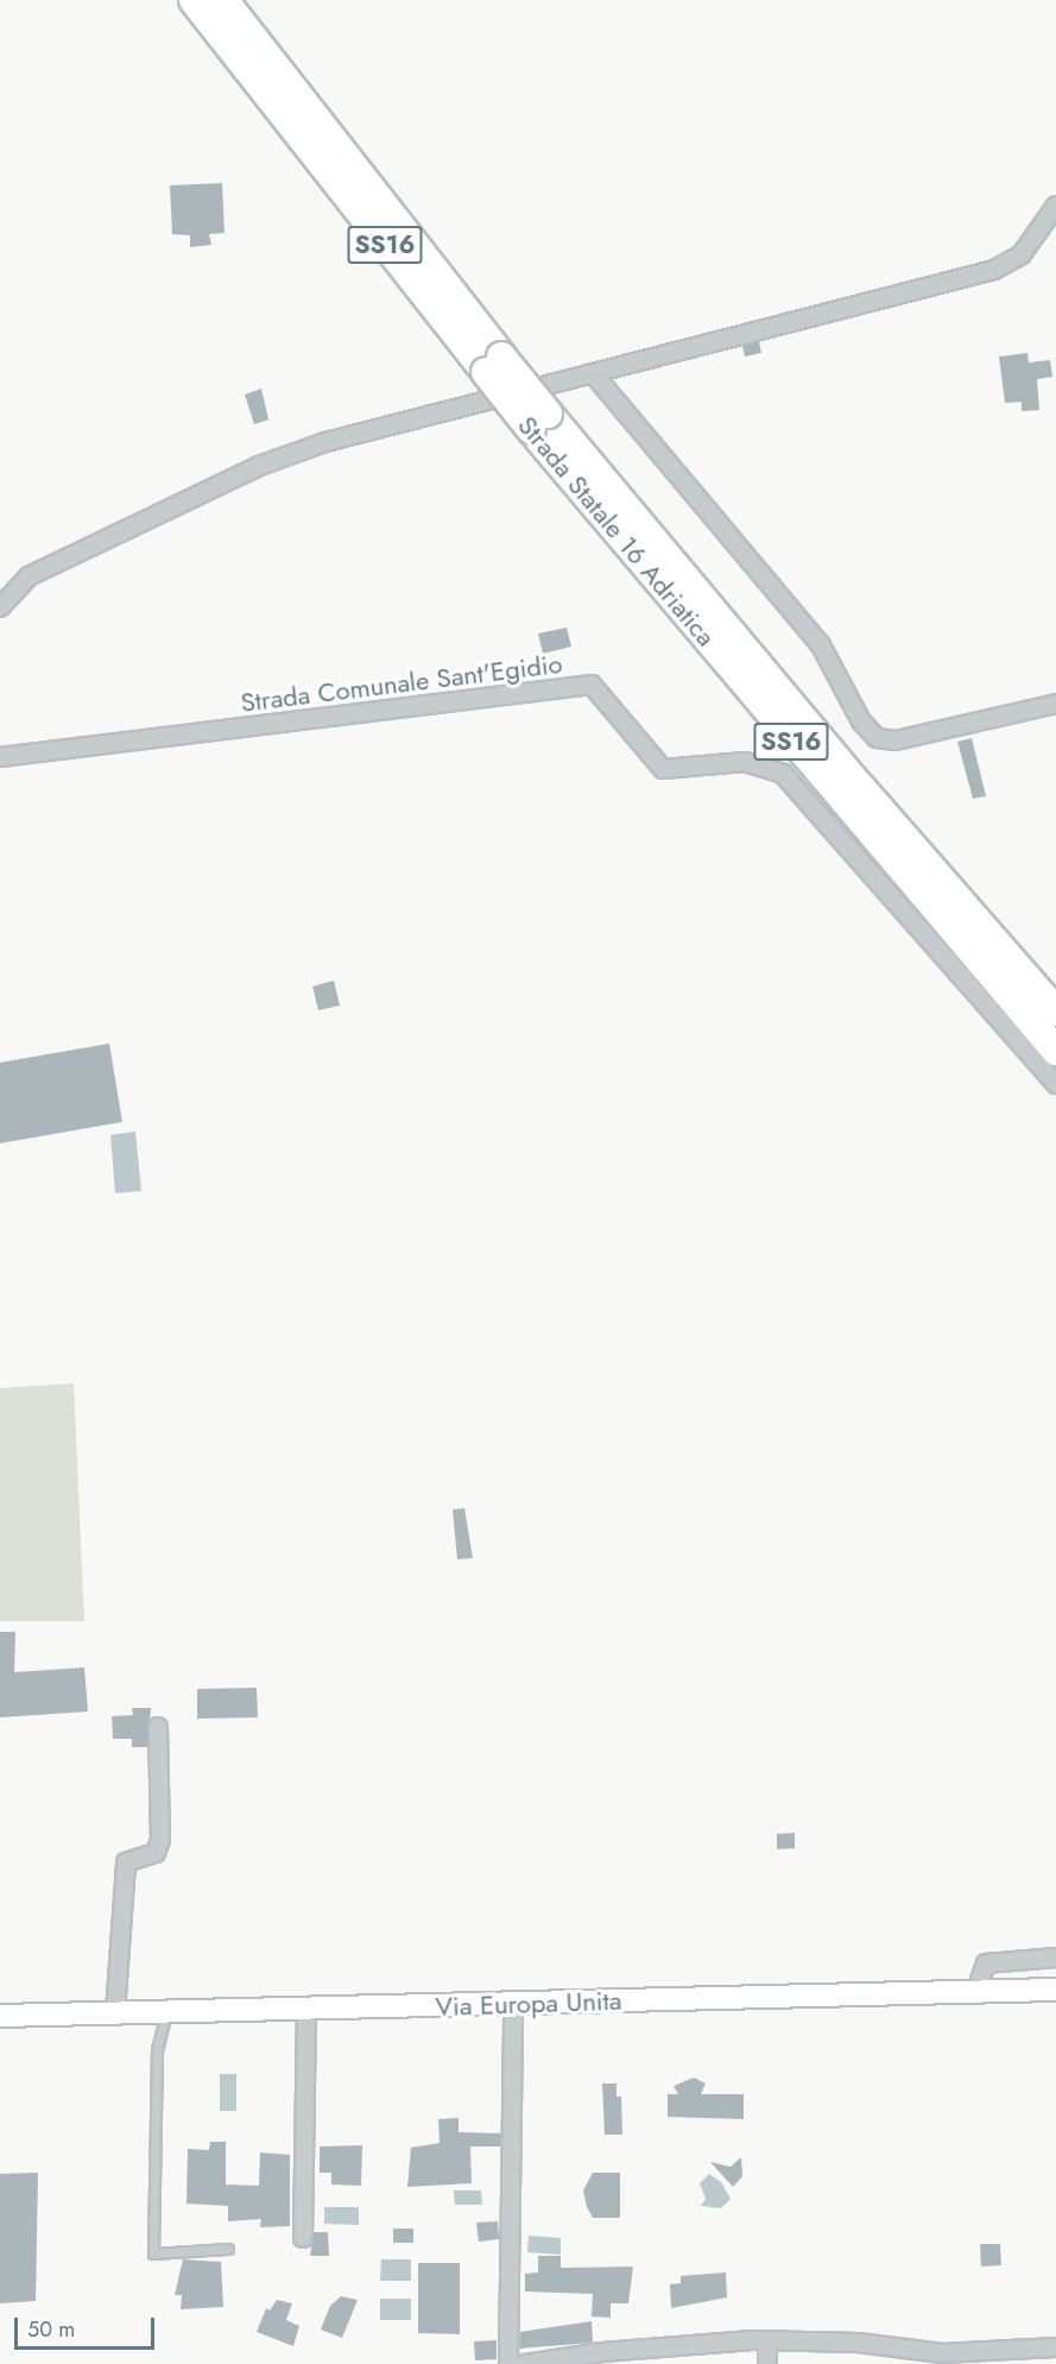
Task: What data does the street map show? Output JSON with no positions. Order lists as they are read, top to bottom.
{
  "streets": {
    "highway": ["SS16", "Strada Statale 16 Adriatica"],
    "street": ["Strada Comunale Sant'Egidio", "Via Europa Unita"]
  },
  "scale_bar": "50 m"
}
